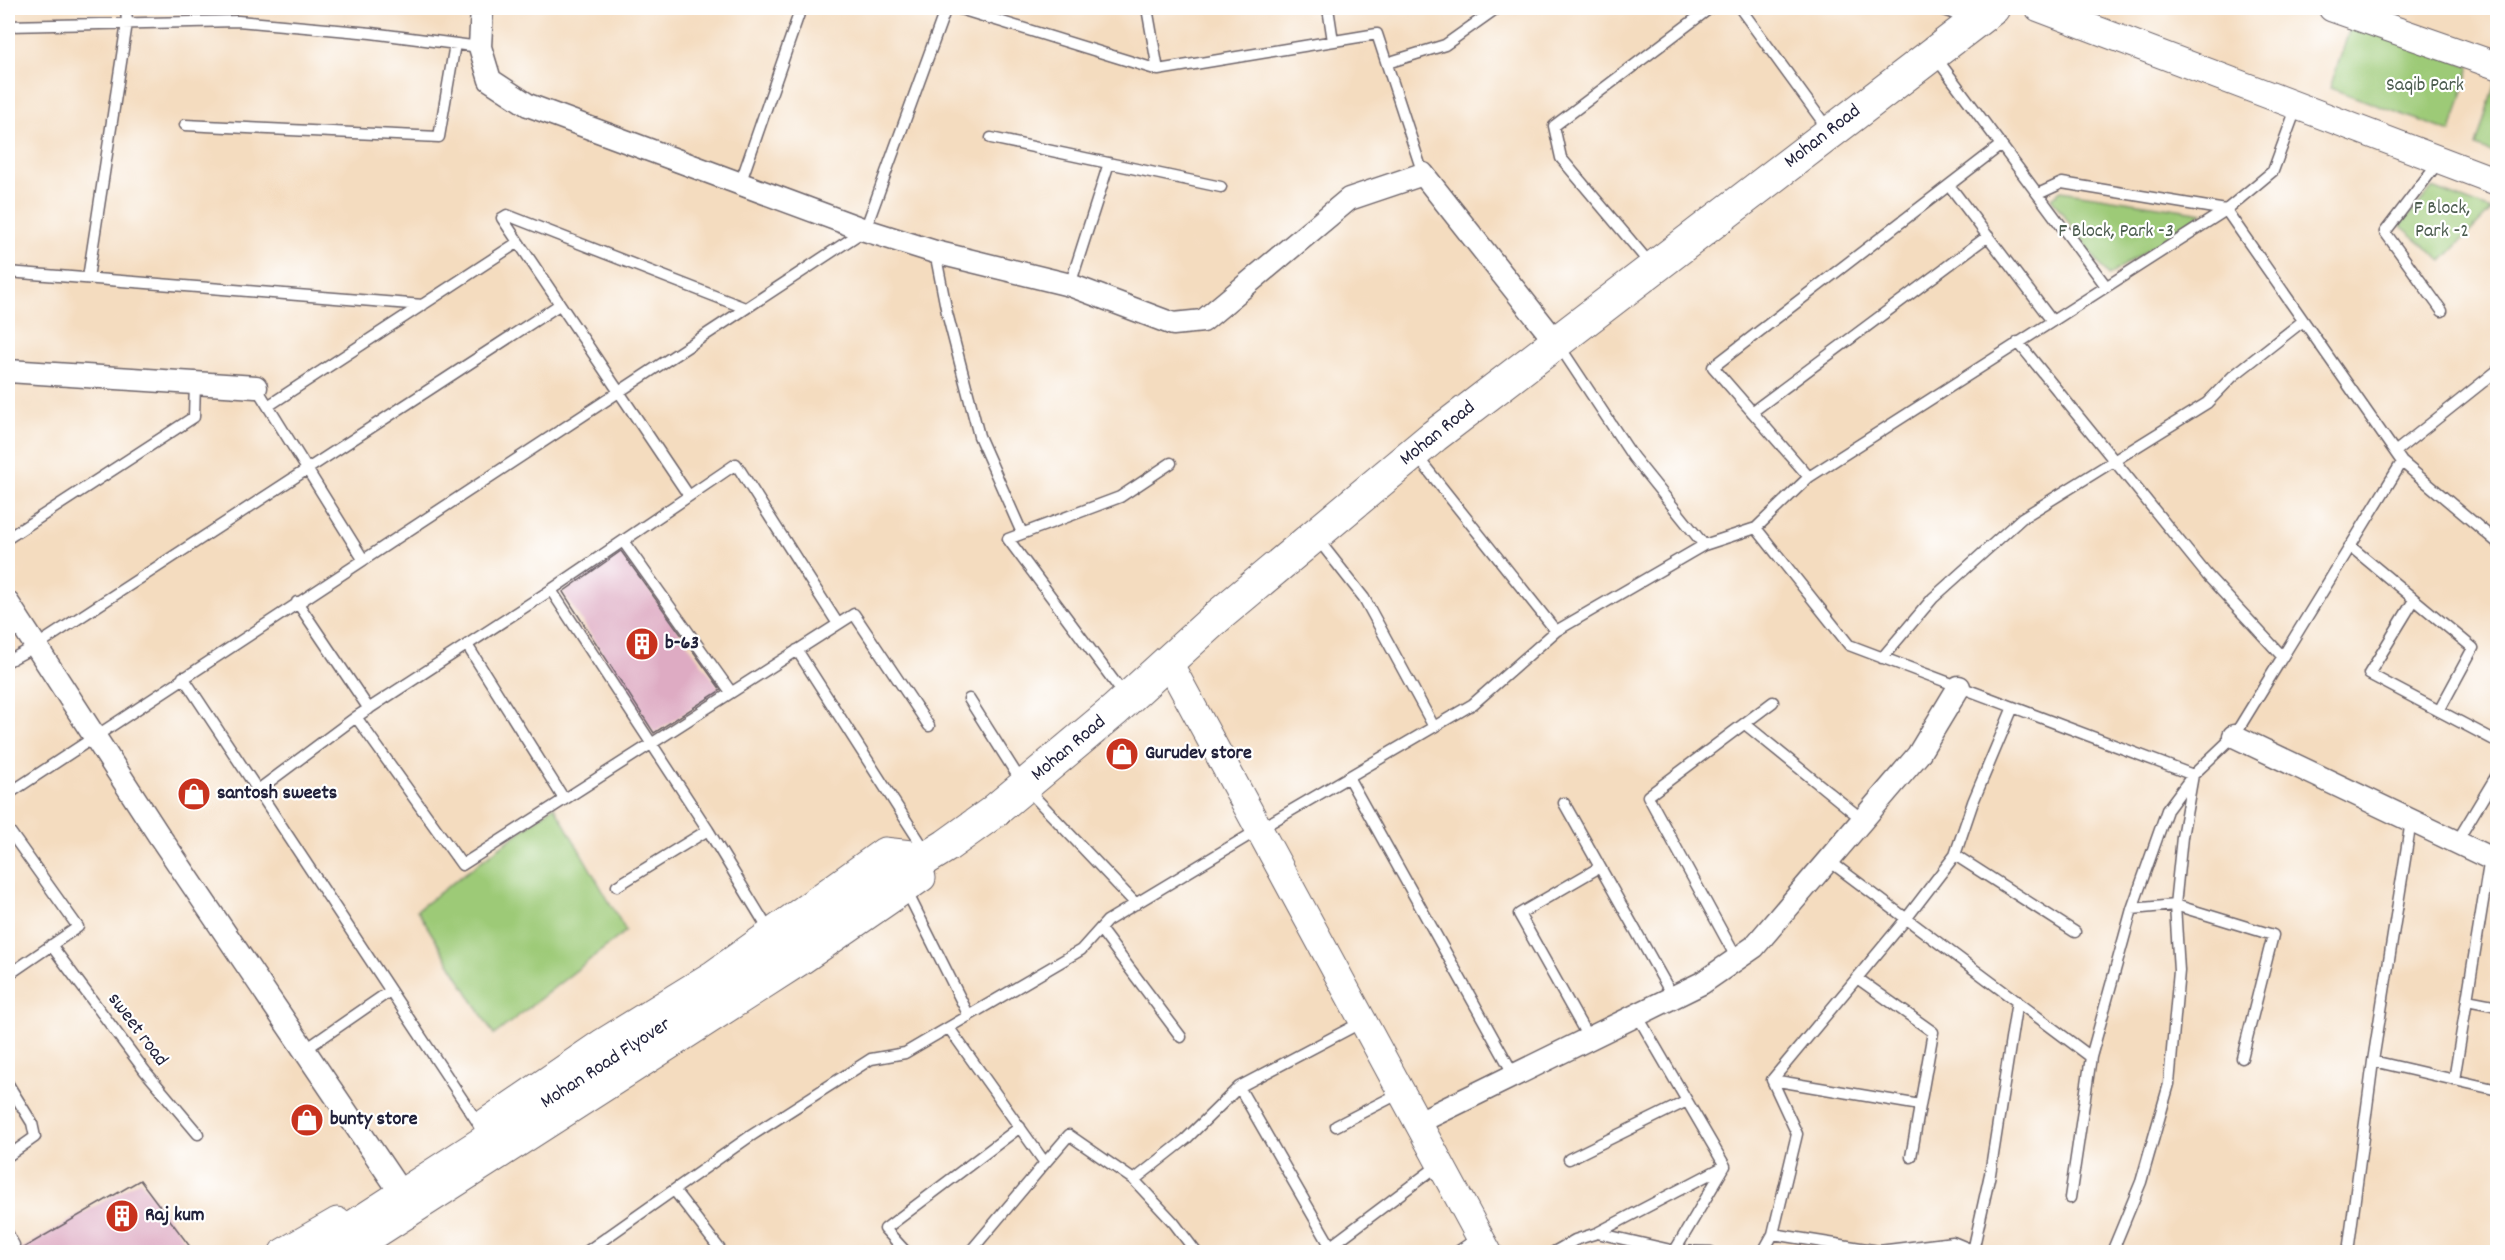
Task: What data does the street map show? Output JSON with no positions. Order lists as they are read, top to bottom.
{
  "streets": {
    "main road": ["Mohan Road", "Mohan Road Flyover"],
    "lane": ["sweet road"]
  },
  "crossings": [
    ["Mohan Road", "Mohan Road Flyover"]
  ],
  "parks": ["Saqib Park", "F Block, Park -2", "F Block, Park -3"],
  "places": {
    "building": ["b-63", "Raj kum"],
    "shop": ["Gurudev store", "santosh sweets", "bunty store"]
  }
}
